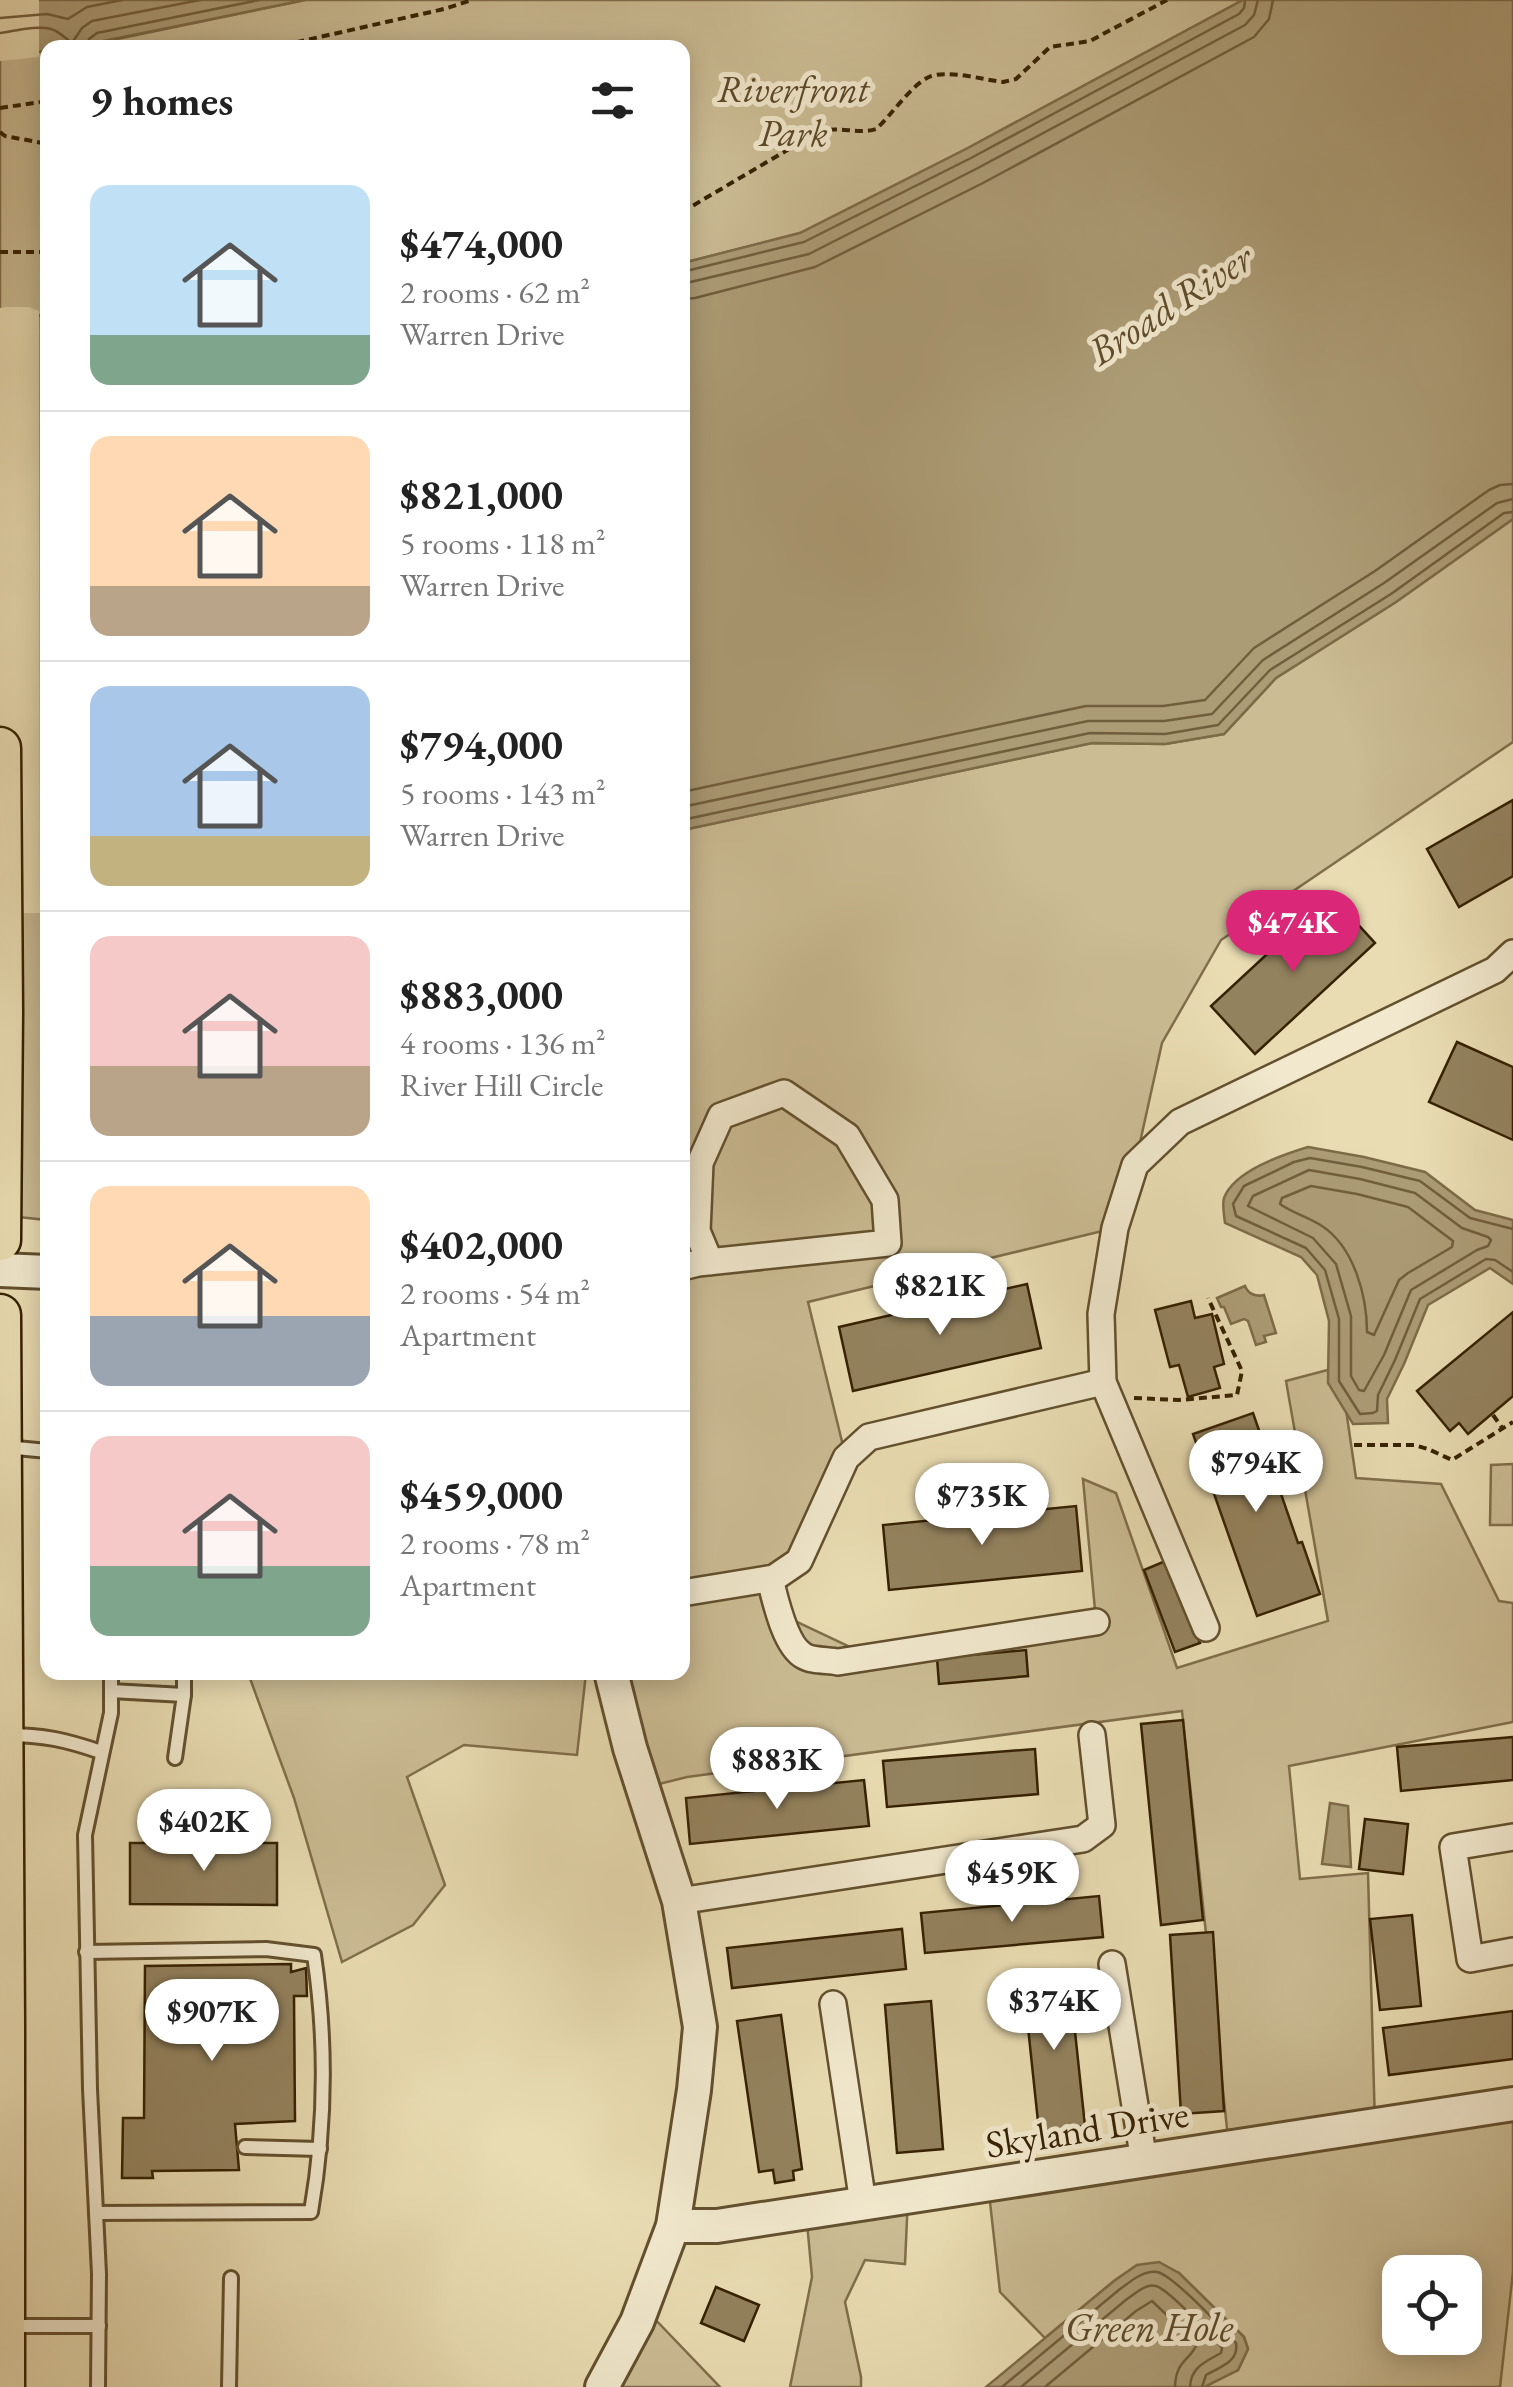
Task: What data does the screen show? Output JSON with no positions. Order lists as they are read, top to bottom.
{
  "streets": {
    "street": ["Skyland Drive"]
  },
  "water": ["Broad River", "Green Hole"],
  "parks": ["Riverfront Park"],
  "page": {
    "heading": "9 homes",
    "list": [
      {
        "name": "$474,000",
        "note": "2 rooms · 62 m² · Warren Drive"
      },
      {
        "name": "$821,000",
        "note": "5 rooms · 118 m² · Warren Drive"
      },
      {
        "name": "$794,000",
        "note": "5 rooms · 143 m² · Warren Drive"
      },
      {
        "name": "$883,000",
        "note": "4 rooms · 136 m² · River Hill Circle"
      },
      {
        "name": "$402,000",
        "note": "2 rooms · 54 m² · Apartment"
      },
      {
        "name": "$459,000",
        "note": "2 rooms · 78 m² · Apartment"
      }
    ],
    "price": [
      "$474K",
      "$821K",
      "$794K",
      "$735K",
      "$883K",
      "$402K",
      "$459K",
      "$374K",
      "$907K"
    ]
  }
}
